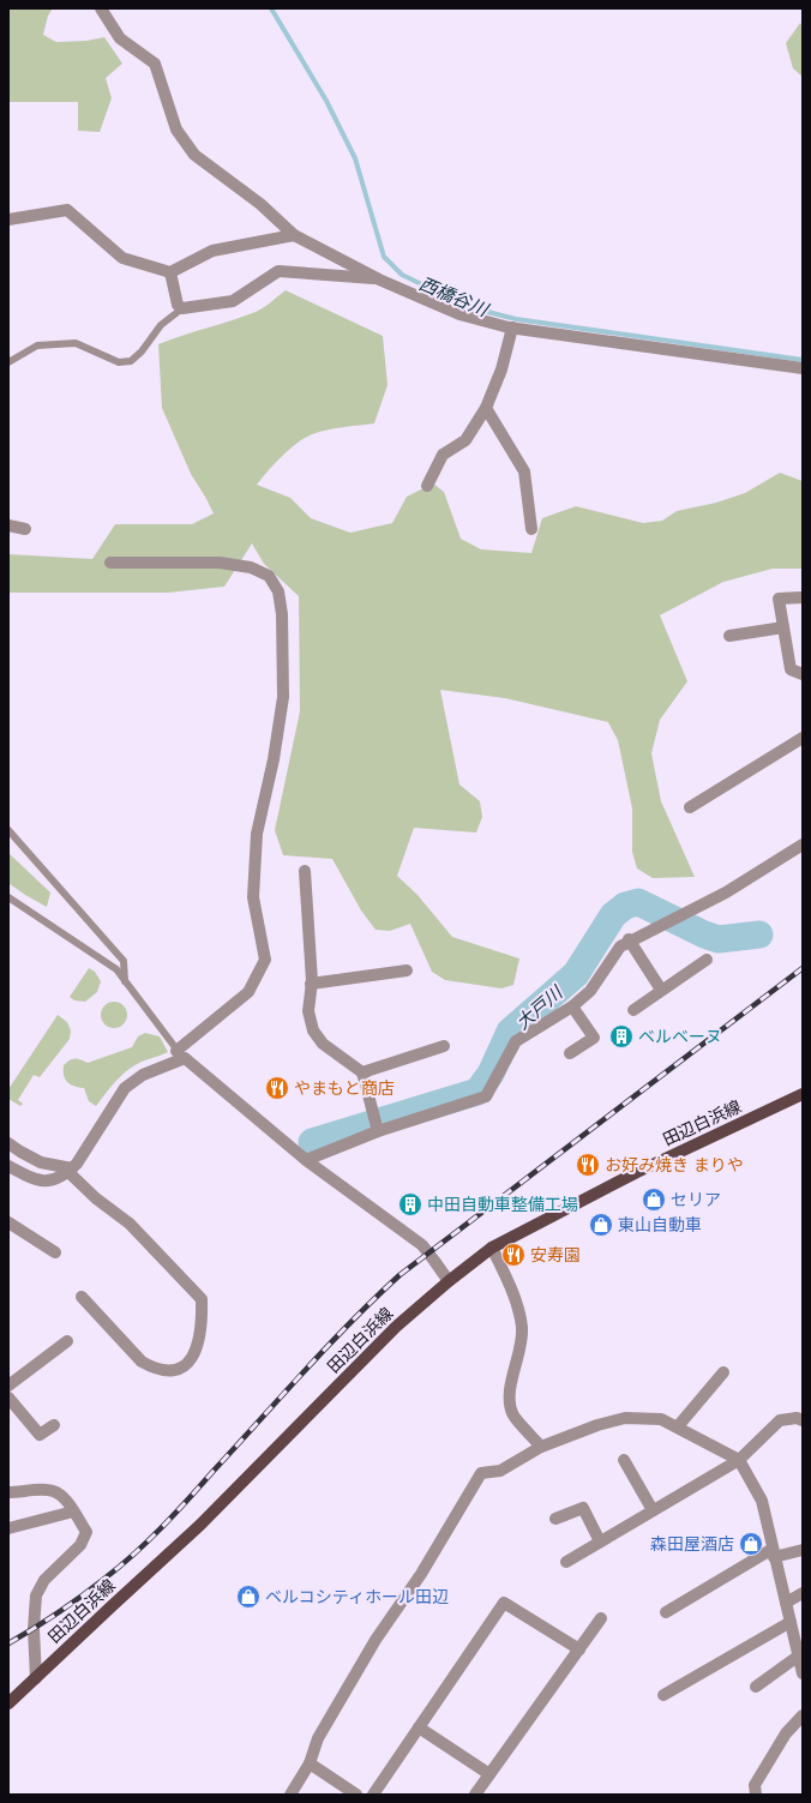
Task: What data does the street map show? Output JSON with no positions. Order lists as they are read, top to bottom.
{
  "streets": {
    "main road": ["田辺白浜線"]
  },
  "water": ["西橋谷川", "大戸川"],
  "places": {
    "building": ["ベルベーヌ", "中田自動車整備工場"],
    "restaurant": ["やまもと商店", "お好み焼き まりや", "安寿園"],
    "shop": [
      "セリア",
      "東山自動車",
      "森田屋酒店",
      "ベルコシティホール田辺"
    ]
  }
}
